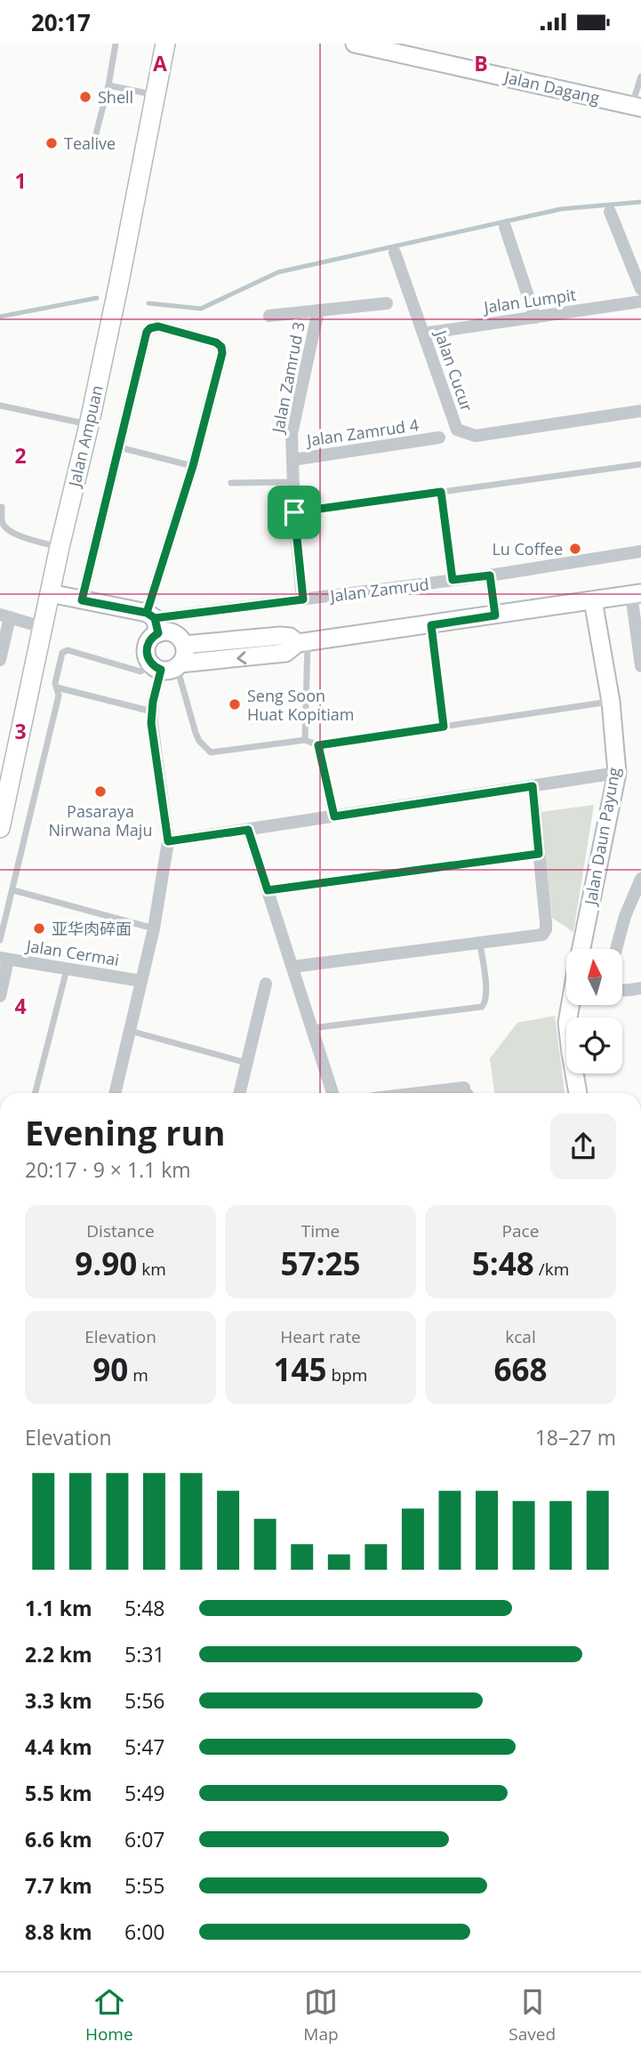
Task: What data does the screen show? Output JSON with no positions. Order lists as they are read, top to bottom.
{
  "streets": {
    "main road": ["Jalan Ampuan"],
    "street": [
      "Jalan Dagang",
      "Jalan Lumpit",
      "Jalan Cucur",
      "Jalan Zamrud 3",
      "Jalan Zamrud 4",
      "Jalan Zamrud",
      "Jalan Daun Payung",
      "Jalan Cermai"
    ]
  },
  "crossings": [
    ["Jalan Lumpit", "Jalan Cucur"],
    ["Jalan Zamrud 3", "Jalan Zamrud 4"],
    ["Jalan Zamrud 3", "Jalan Zamrud"],
    ["Jalan Ampuan", "Jalan Zamrud"]
  ],
  "places": [
    "Shell",
    "Tealive",
    "Lu Coffee",
    "Seng Soon Huat Kopitiam",
    "Pasaraya Nirwana Maju",
    "亚华肉碎面"
  ],
  "north": "top",
  "page": {
    "status": "20:17",
    "heading": ["Evening run", "20:17 · 9 × 1.1 km"],
    "stats": [
      ["Distance", "9.90 km"],
      ["Time", "57:25"],
      ["Pace", "5:48 /km"],
      ["Elevation", "90 m"],
      ["Heart rate", "145 bpm"],
      ["kcal", "668"]
    ],
    "chart": ["Elevation", "18–27 m"],
    "list": [
      {
        "name": "1.1 km",
        "note": "5:48"
      },
      {
        "name": "2.2 km",
        "note": "5:31"
      },
      {
        "name": "3.3 km",
        "note": "5:56"
      },
      {
        "name": "4.4 km",
        "note": "5:47"
      },
      {
        "name": "5.5 km",
        "note": "5:49"
      },
      {
        "name": "6.6 km",
        "note": "6:07"
      },
      {
        "name": "7.7 km",
        "note": "5:55"
      },
      {
        "name": "8.8 km",
        "note": "6:00"
      }
    ],
    "tabs": ["Home", "Map", "Saved"]
  },
  "grid": {
    "columns": ["A", "B"],
    "rows": [
      "1",
      "2",
      "3",
      "4"
    ]
  }
}
